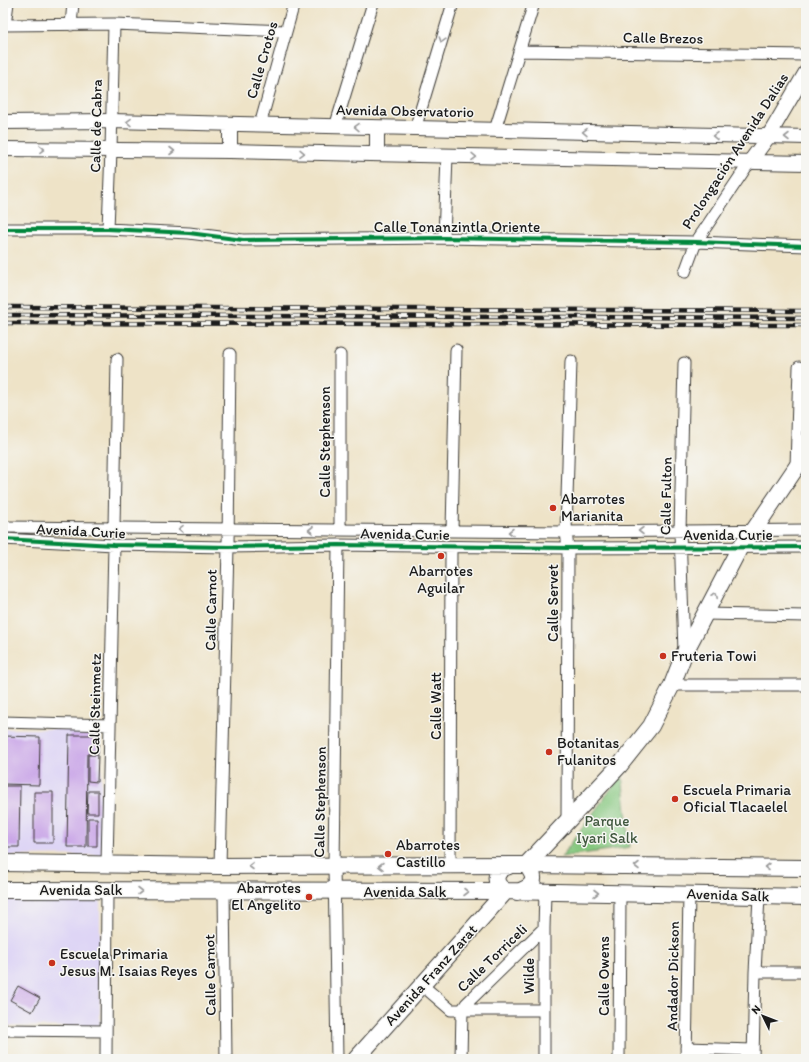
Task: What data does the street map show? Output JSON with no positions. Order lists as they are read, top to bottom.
{
  "streets": {
    "main road": ["Avenida Salk", "Avenida Franz Zarat"],
    "street": [
      "Calle Brezos",
      "Calle Crotos",
      "Avenida Observatorio",
      "Calle de Cabra",
      "Prolongación Avenida Dalias",
      "Calle Tonanzintla Oriente",
      "Calle Stephenson",
      "Calle Fulton",
      "Avenida Curie",
      "Calle Servet",
      "Calle Carnot",
      "Calle Steinmetz",
      "Calle Watt",
      "Calle Torriceli",
      "Wilde",
      "Calle Owens",
      "Andador Dickson"
    ]
  },
  "crossings": [
    ["Calle Crotos", "Avenida Observatorio"],
    ["Avenida Observatorio", "Calle de Cabra"],
    ["Avenida Observatorio", "Prolongación Avenida Dalias"],
    ["Calle de Cabra", "Calle Tonanzintla Oriente"],
    ["Prolongación Avenida Dalias", "Calle Tonanzintla Oriente"],
    ["Calle Stephenson", "Avenida Curie"],
    ["Calle Stephenson", "Avenida Salk"],
    ["Calle Fulton", "Avenida Curie"],
    ["Avenida Curie", "Calle Servet"],
    ["Avenida Curie", "Calle Carnot"],
    ["Avenida Curie", "Calle Steinmetz"],
    ["Avenida Curie", "Calle Watt"],
    ["Calle Carnot", "Avenida Salk"],
    ["Calle Steinmetz", "Avenida Salk"],
    ["Calle Watt", "Avenida Salk"],
    ["Avenida Salk", "Avenida Franz Zarat"],
    ["Avenida Salk", "Wilde"],
    ["Avenida Salk", "Calle Owens"],
    ["Avenida Salk", "Andador Dickson"],
    ["Calle Torriceli", "Avenida Franz Zarat"],
    ["Calle Torriceli", "Wilde"]
  ],
  "parks": ["Parque Iyari Salk"],
  "places": [
    "Abarrotes Marianita",
    "Abarrotes Aguilar",
    "Fruteria Towi",
    "Botanitas Fulanitos",
    "Escuela Primaria Oficial Tlacaelel",
    "Abarrotes Castillo",
    "Abarrotes El Angelito",
    "Escuela Primaria Jesus M. Isaias Reyes"
  ],
  "north": "top left"
}
